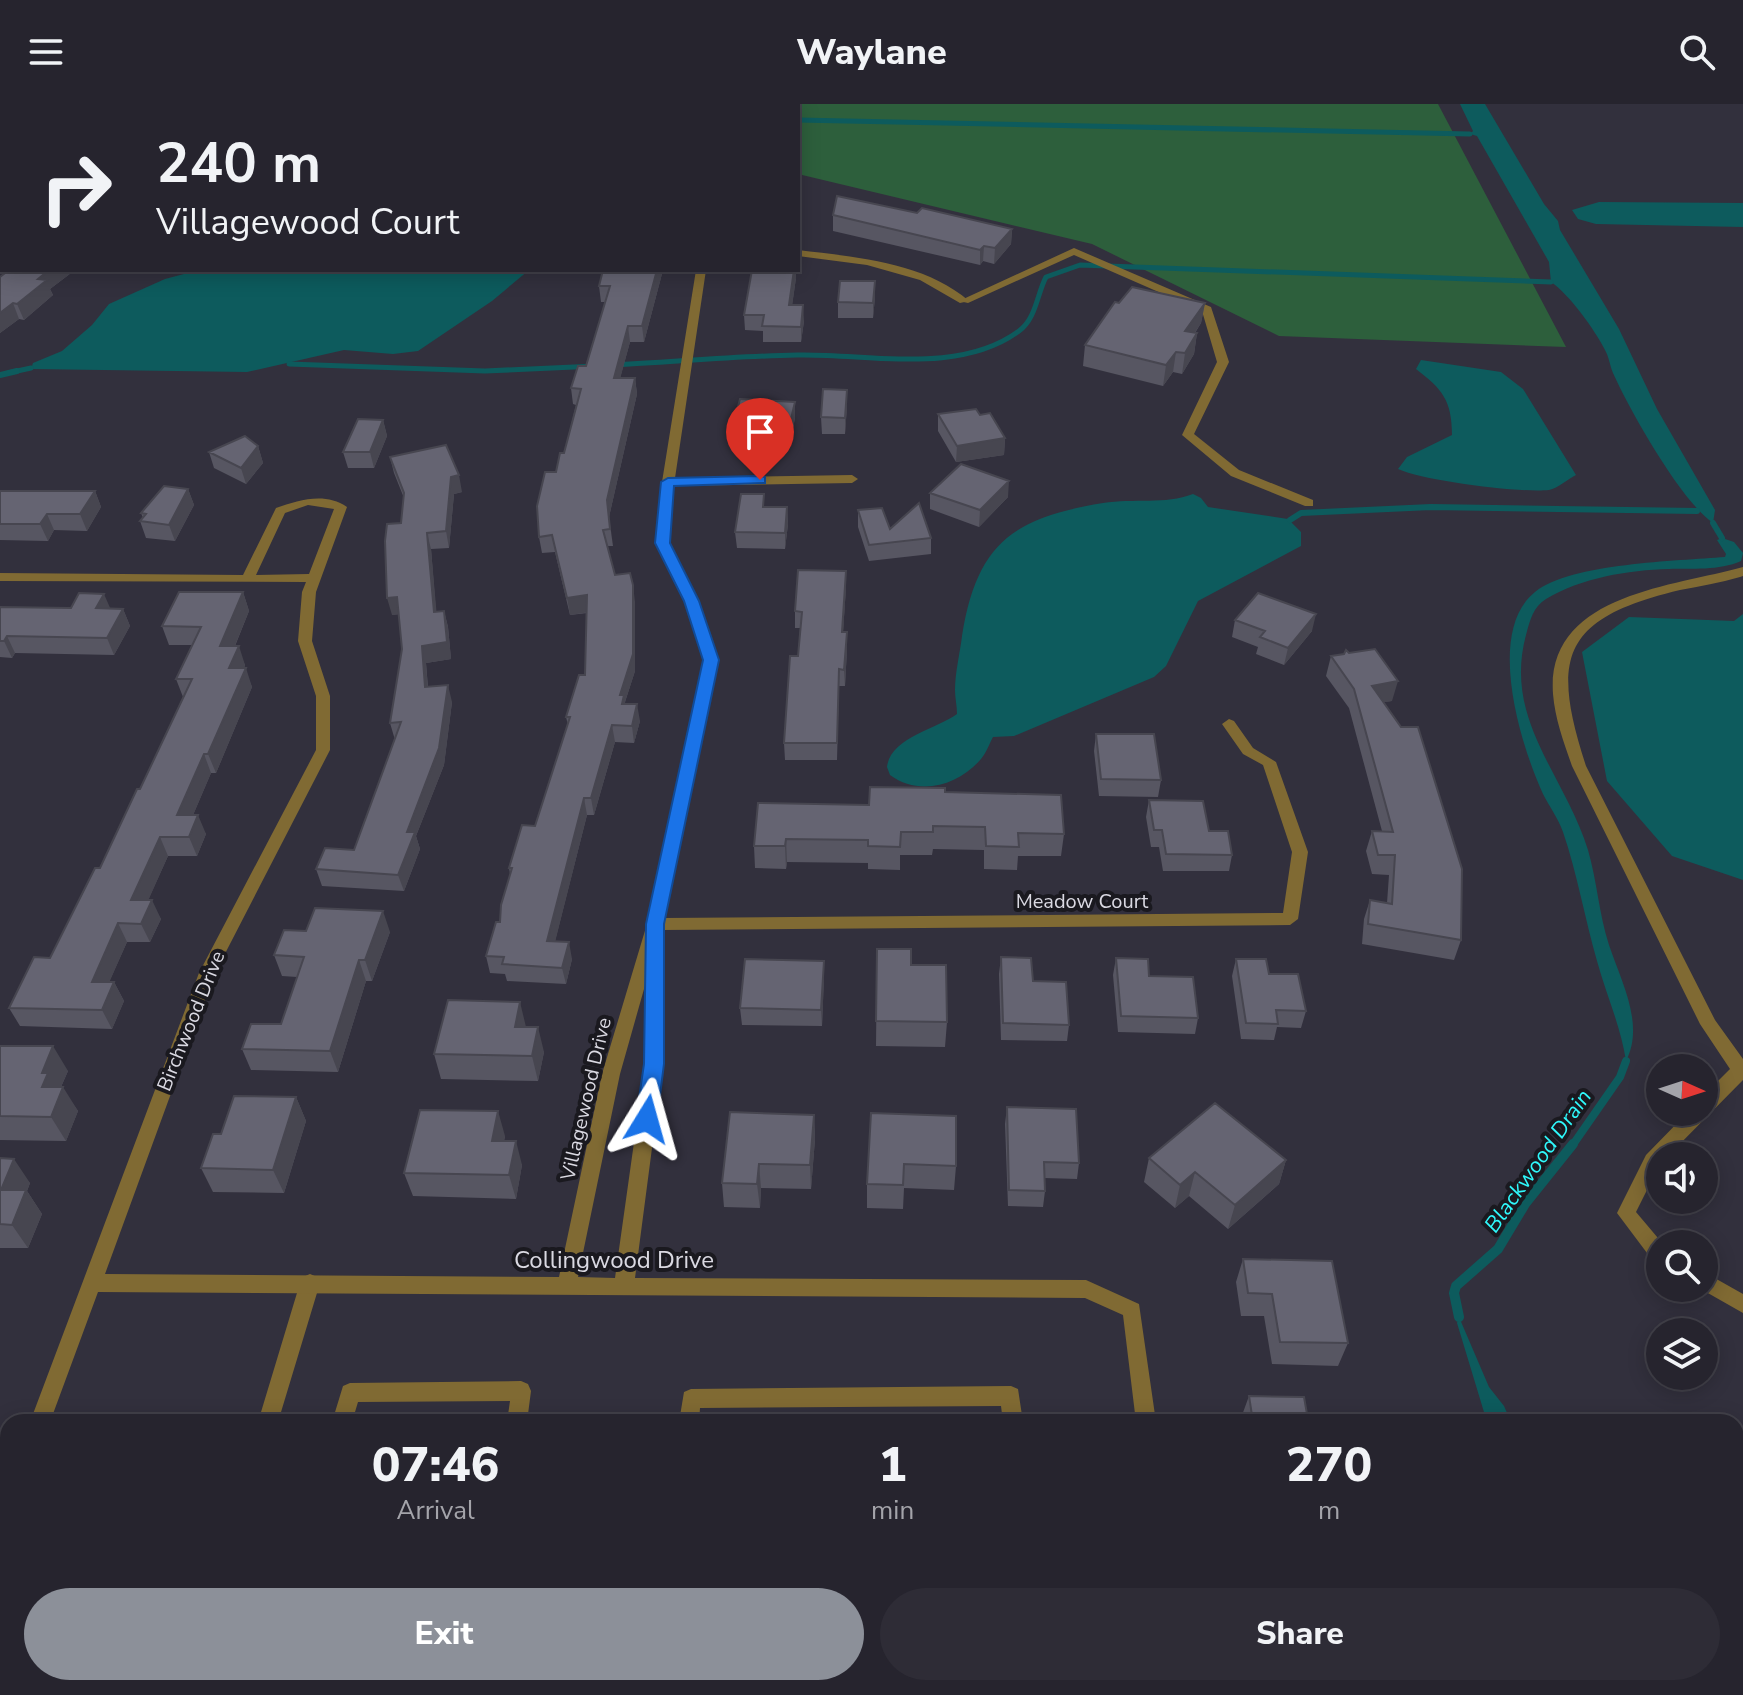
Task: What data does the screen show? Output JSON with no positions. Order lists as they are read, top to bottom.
{
  "streets": {
    "street": [
      "Meadow Court",
      "Birchwood Drive",
      "Villagewood Drive",
      "Collingwood Drive"
    ]
  },
  "crossings": [
    ["Meadow Court", "Villagewood Drive"],
    ["Birchwood Drive", "Collingwood Drive"],
    ["Villagewood Drive", "Collingwood Drive"]
  ],
  "water": ["Blackwood Drain"],
  "north": "right",
  "page": {
    "header": "Waylane",
    "turn": ["240 m", "Villagewood Court"],
    "eta": [
      "07:46",
      "Arrival",
      "1",
      "min",
      "270",
      "m"
    ],
    "buttons": ["Exit", "Share"]
  }
}
